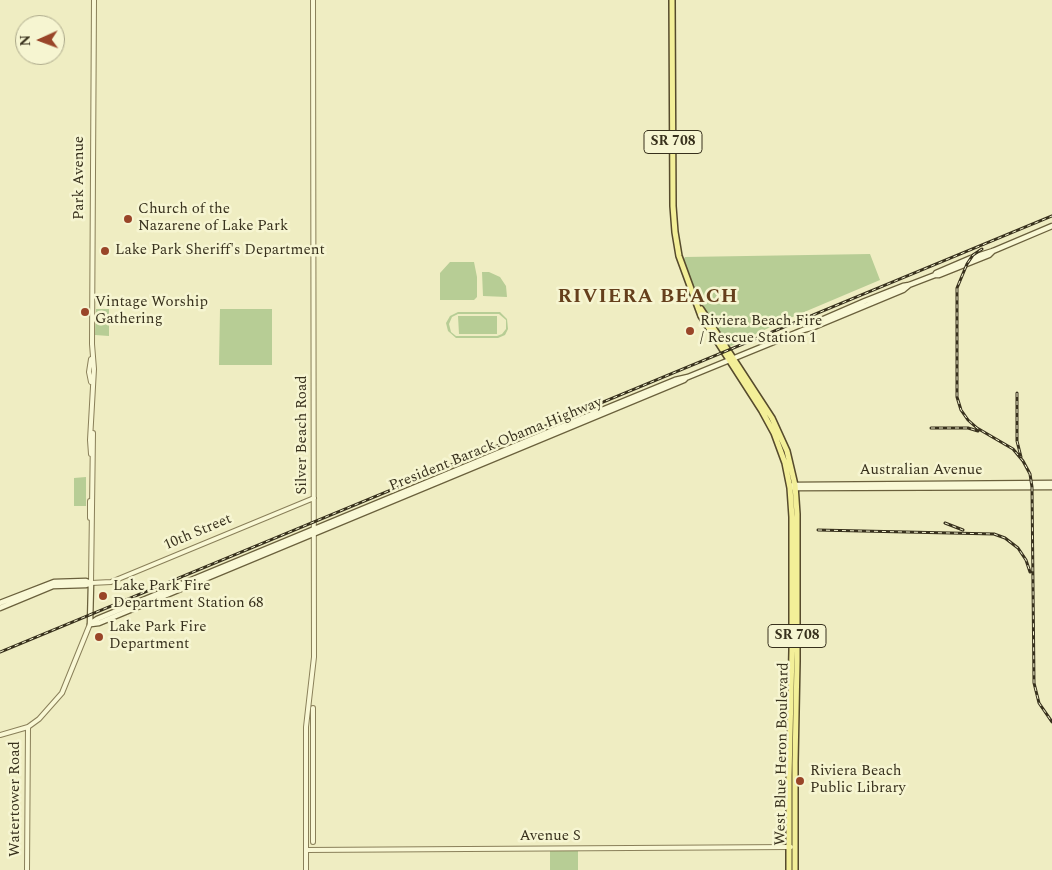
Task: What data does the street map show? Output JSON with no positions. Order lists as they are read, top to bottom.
{
  "streets": {
    "main road": [
      "SR 708",
      "Park Avenue",
      "President Barack Obama Highway",
      "Australian Avenue",
      "10th Street",
      "West Blue Heron Boulevard"
    ],
    "street": ["Silver Beach Road", "Watertower Road", "Avenue S"]
  },
  "crossings": [
    ["Park Avenue", "President Barack Obama Highway"],
    ["Park Avenue", "10th Street"],
    ["Silver Beach Road", "President Barack Obama Highway"],
    ["Silver Beach Road", "10th Street"],
    ["Silver Beach Road", "Avenue S"],
    ["President Barack Obama Highway", "West Blue Heron Boulevard"],
    ["Australian Avenue", "West Blue Heron Boulevard"],
    ["West Blue Heron Boulevard", "Avenue S"]
  ],
  "districts": ["RIVIERA BEACH"],
  "places": [
    "Church of the Nazarene of Lake Park",
    "Lake Park Sheriff's Department",
    "Vintage Worship Gathering",
    "Riviera Beach Fire / Rescue Station 1",
    "Lake Park Fire Department Station 68",
    "Lake Park Fire Department",
    "Riviera Beach Public Library"
  ],
  "north": "left"
}
